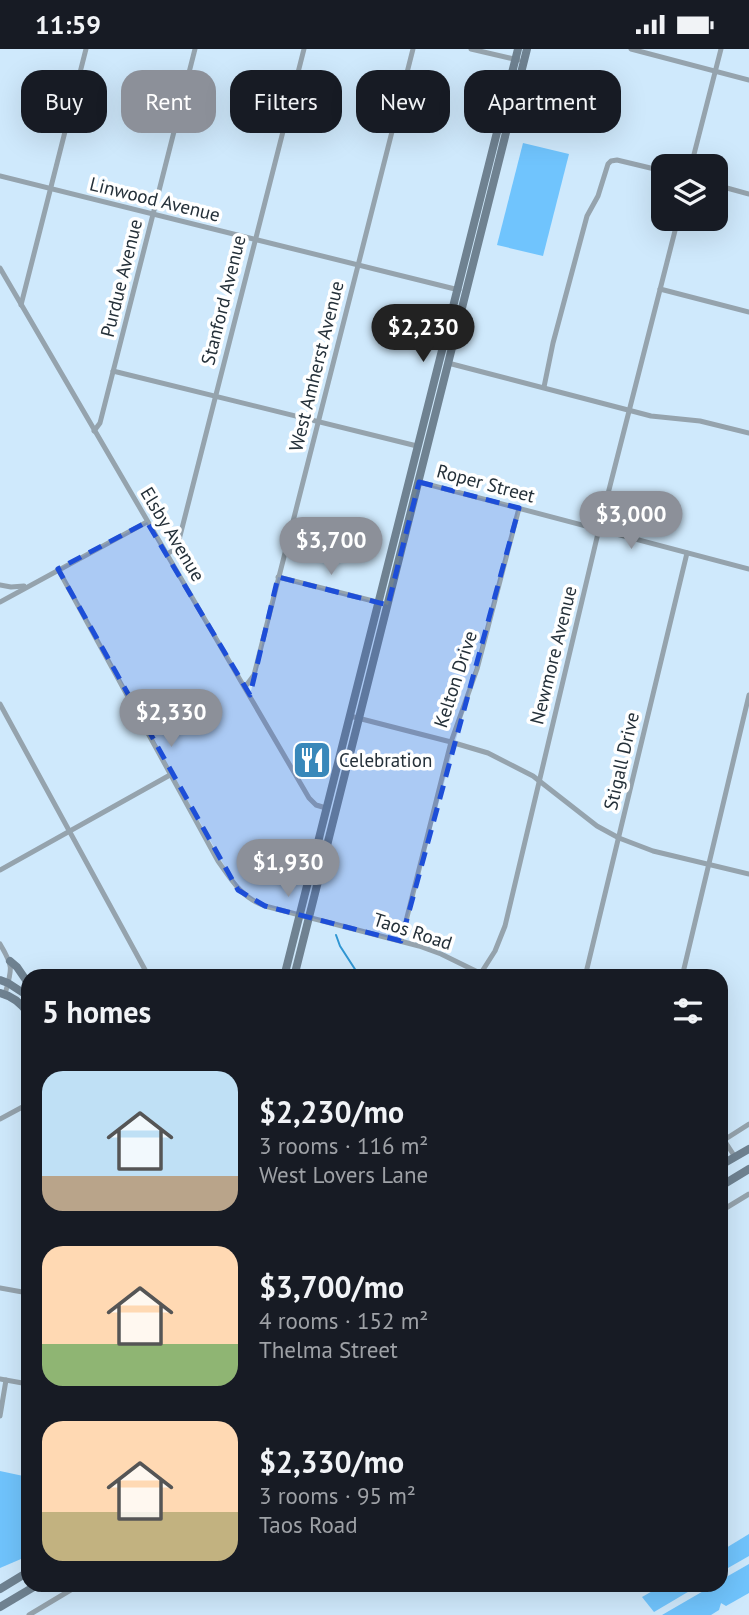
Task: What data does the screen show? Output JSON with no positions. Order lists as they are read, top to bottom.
{
  "streets": {
    "street": [
      "Linwood Avenue",
      "Purdue Avenue",
      "Stanford Avenue",
      "West Amherst Avenue",
      "Roper Street",
      "Elsby Avenue",
      "Newmore Avenue",
      "Kelton Drive",
      "Stigall Drive",
      "Taos Road"
    ]
  },
  "crossings": [
    ["Linwood Avenue", "Purdue Avenue"],
    ["Linwood Avenue", "Stanford Avenue"],
    ["Linwood Avenue", "West Amherst Avenue"],
    ["Purdue Avenue", "Elsby Avenue"],
    ["Stanford Avenue", "Elsby Avenue"],
    ["West Amherst Avenue", "Elsby Avenue"],
    ["Roper Street", "Newmore Avenue"],
    ["Roper Street", "Kelton Drive"],
    ["Roper Street", "Stigall Drive"],
    ["Kelton Drive", "Taos Road"]
  ],
  "places": {
    "restaurant": ["Celebration"]
  },
  "page": {
    "status": "11:59",
    "chip": [
      "Buy",
      "Rent",
      "Filters",
      "New",
      "Apartment"
    ],
    "price": [
      "$2,230",
      "$3,000",
      "$3,700",
      "$2,330",
      "$1,930"
    ],
    "heading": "5 homes",
    "list": [
      {
        "name": "$2,230/mo",
        "note": "3 rooms · 116 m² · West Lovers Lane"
      },
      {
        "name": "$3,700/mo",
        "note": "4 rooms · 152 m² · Thelma Street"
      },
      {
        "name": "$2,330/mo",
        "note": "3 rooms · 95 m² · Taos Road"
      }
    ]
  }
}
